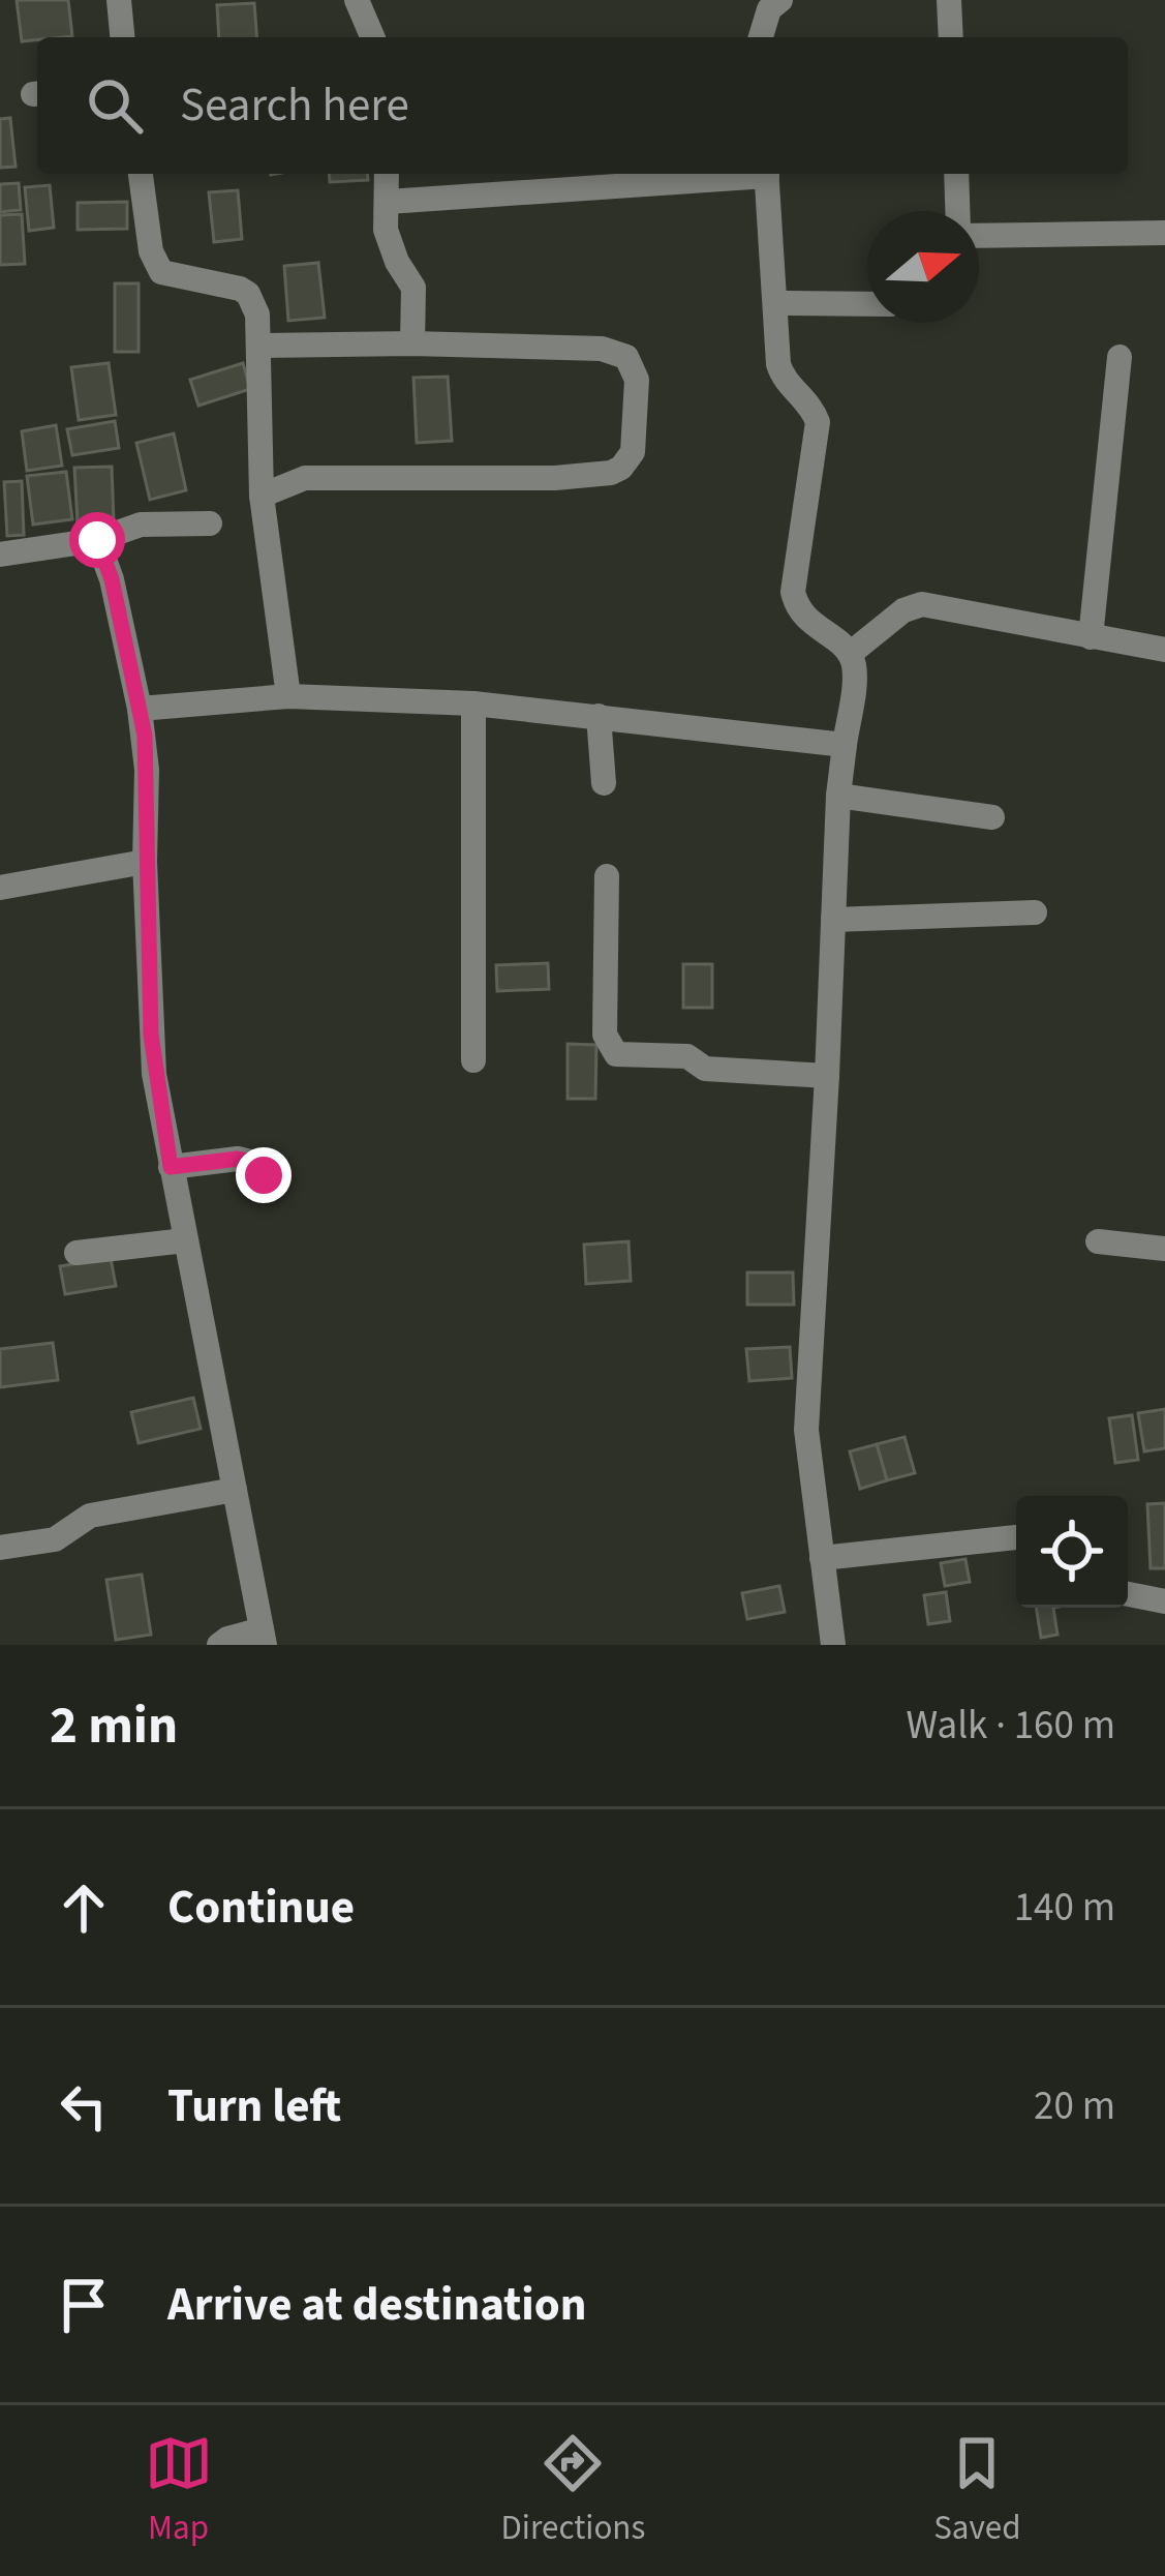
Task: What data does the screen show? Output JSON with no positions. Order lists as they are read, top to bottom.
{
  "north": "right",
  "page": {
    "search": "Search here",
    "heading": ["2 min", "Walk · 160 m"],
    "list": [
      ["Continue", "140 m"],
      ["Turn left", "20 m"],
      "Arrive at destination"
    ],
    "nav": ["Map", "Directions", "Saved"]
  }
}
